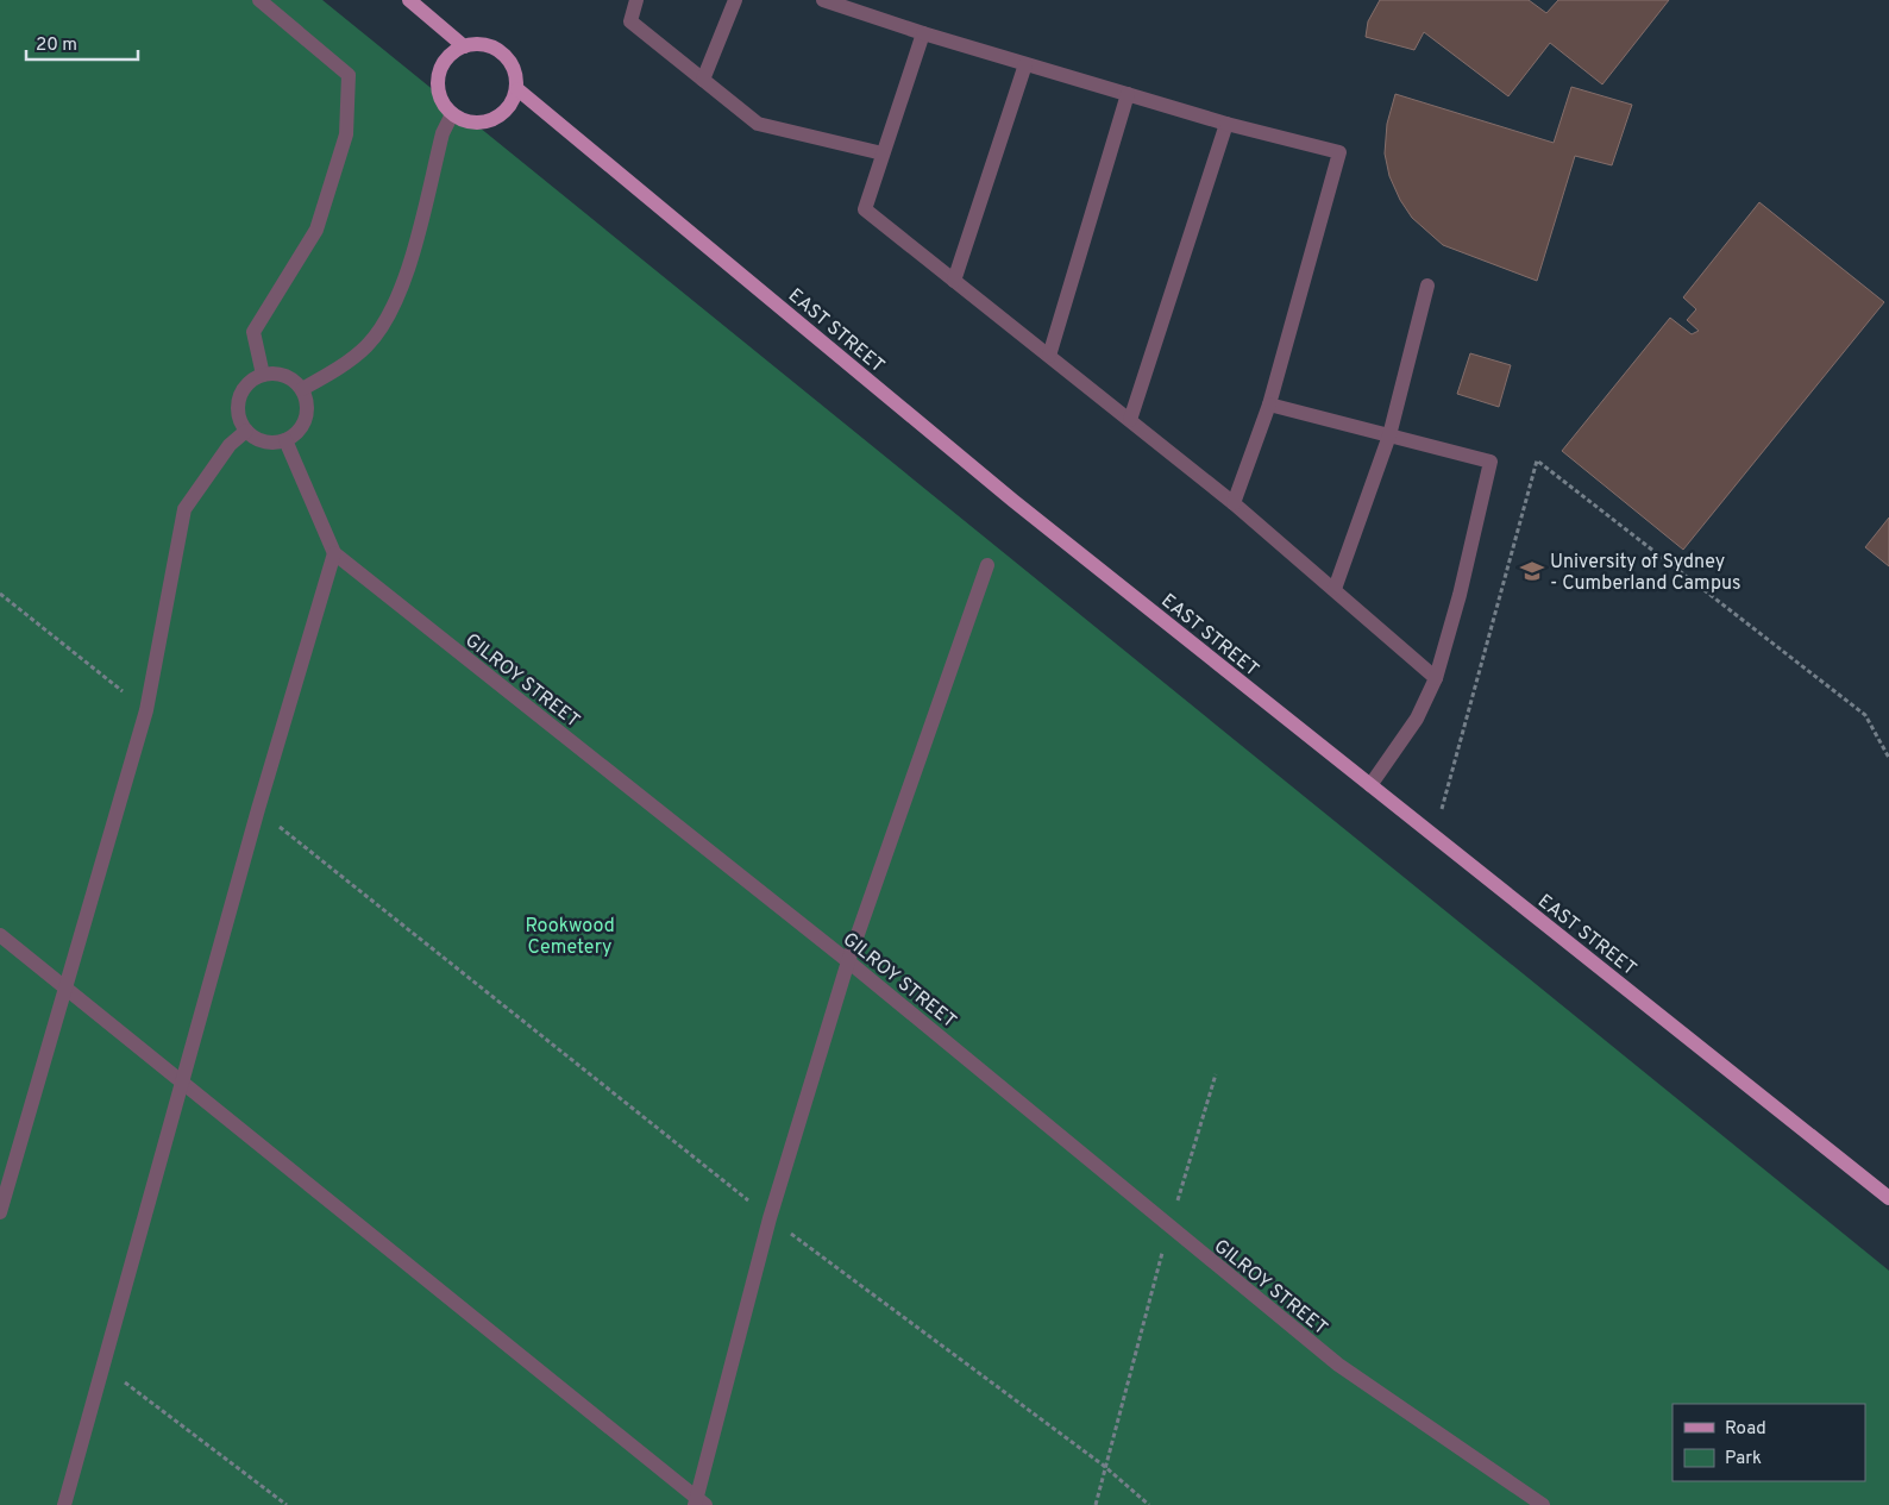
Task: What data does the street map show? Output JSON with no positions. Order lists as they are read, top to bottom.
{
  "streets": {
    "main road": ["EAST STREET"],
    "street": ["GILROY STREET"]
  },
  "parks": ["Rookwood Cemetery"],
  "places": {
    "school or university": ["University of Sydney - Cumberland Campus"]
  },
  "legend": ["Road", "Park"],
  "scale_bar": "20 m"
}
